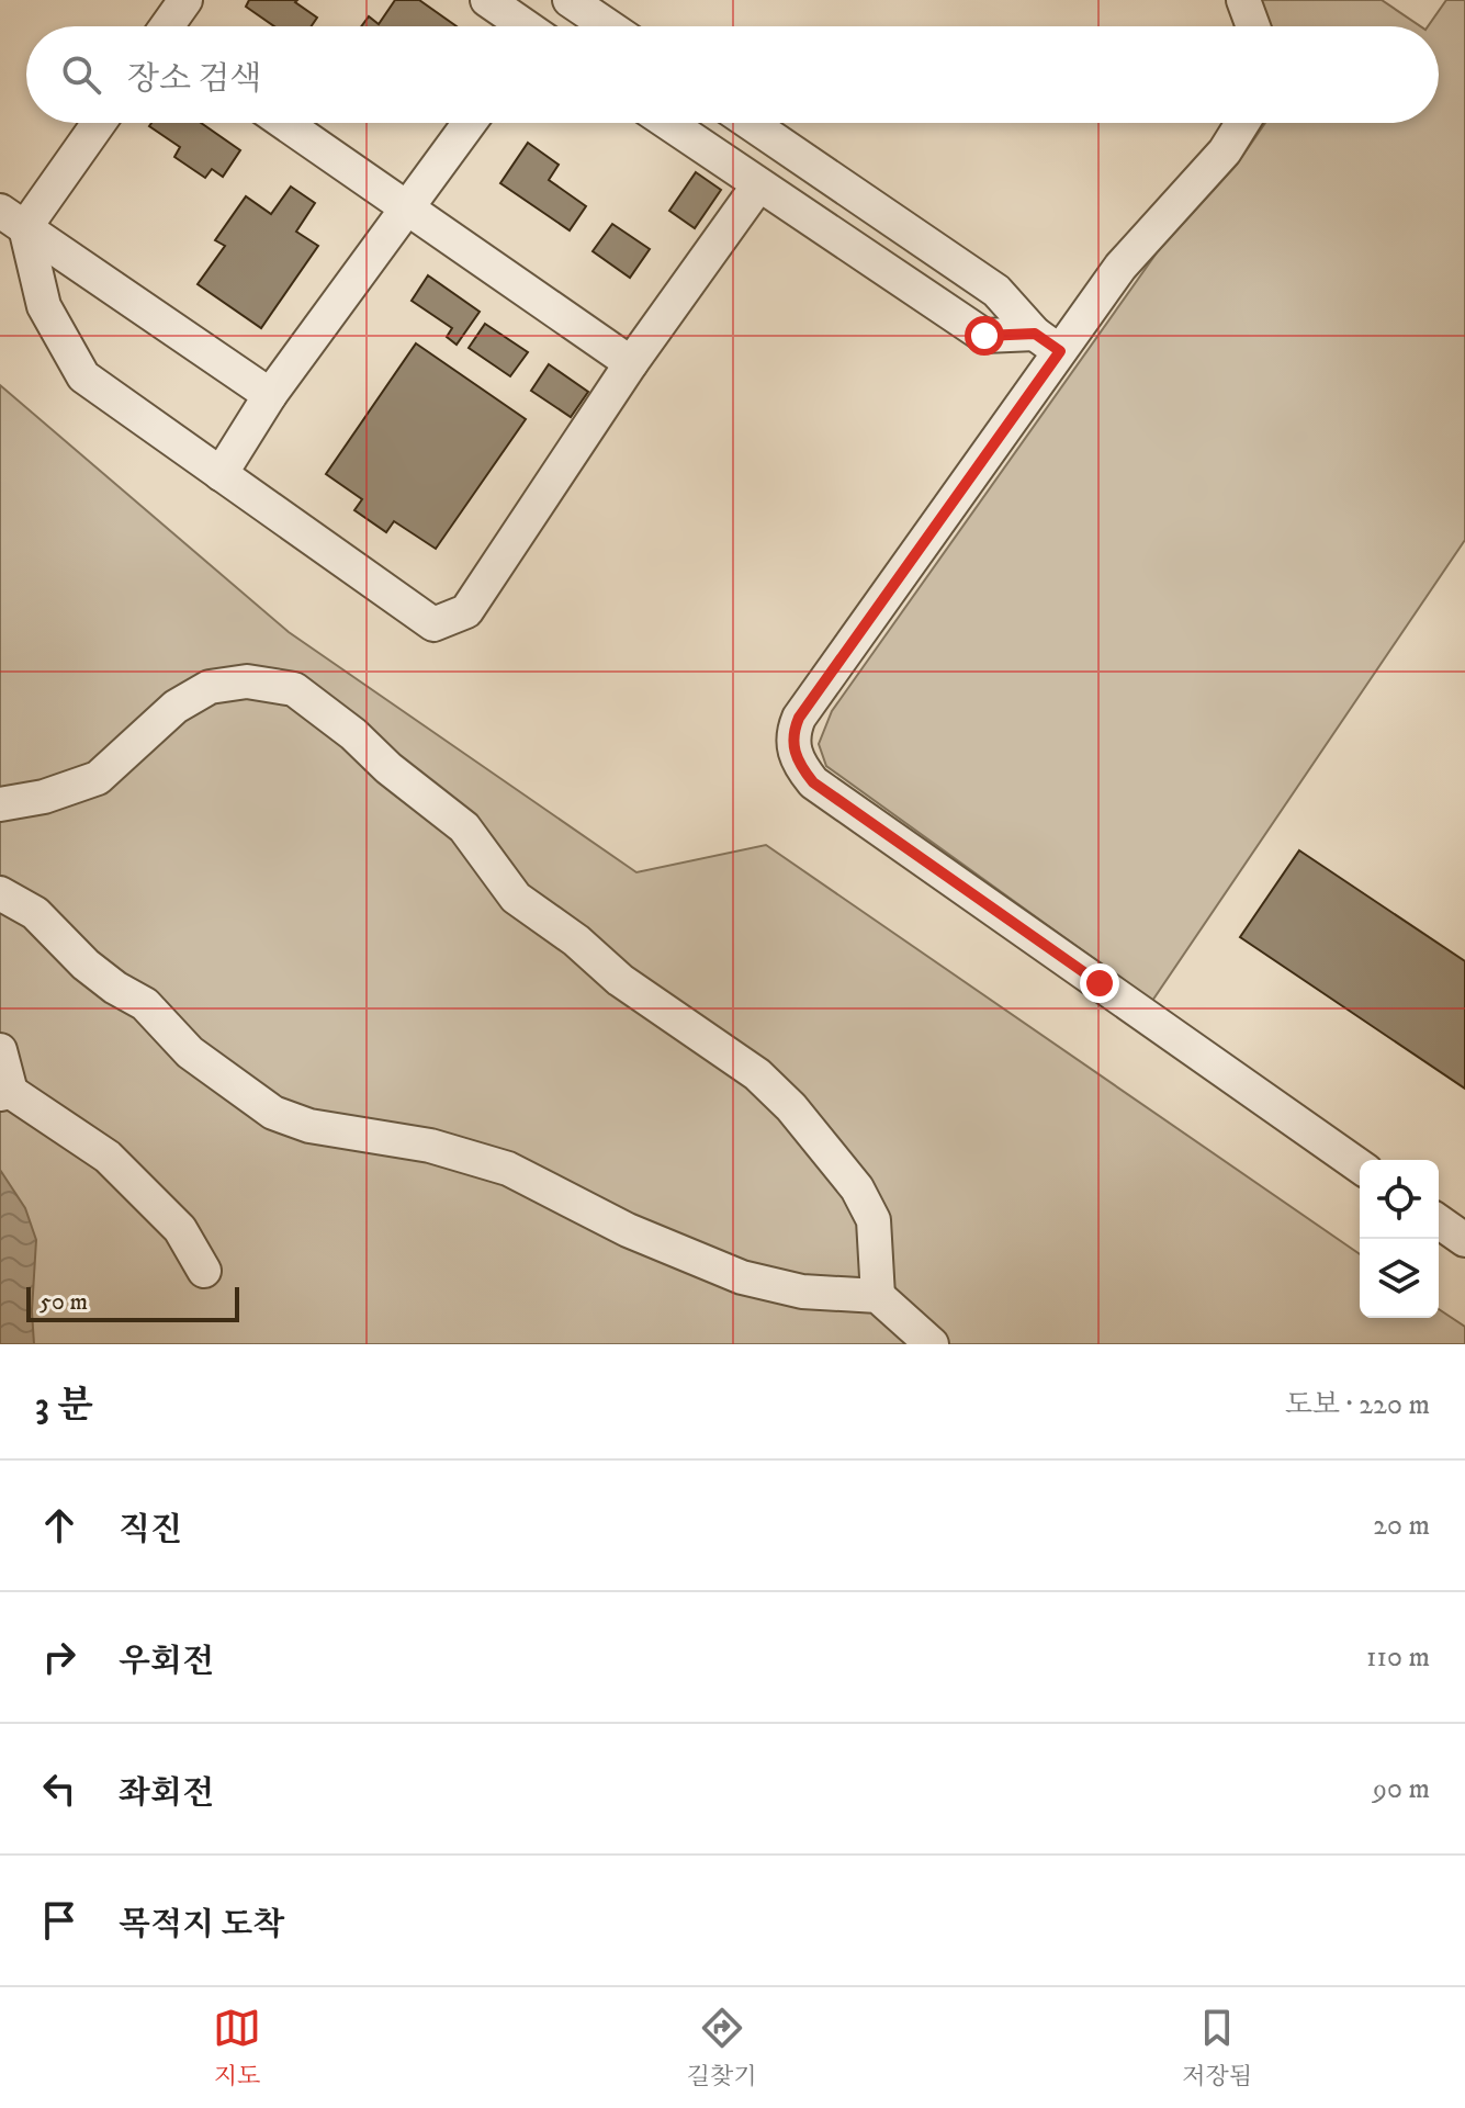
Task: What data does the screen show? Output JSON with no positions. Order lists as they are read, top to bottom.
{
  "scale_bar": "50 m",
  "page": {
    "search": "장소 검색",
    "scale": "50 m",
    "heading": ["3 분", "도보 · 220 m"],
    "list": [
      ["직진", "20 m"],
      ["우회전", "110 m"],
      ["좌회전", "90 m"],
      "목적지 도착"
    ],
    "nav": ["지도", "길찾기", "저장됨"]
  }
}
